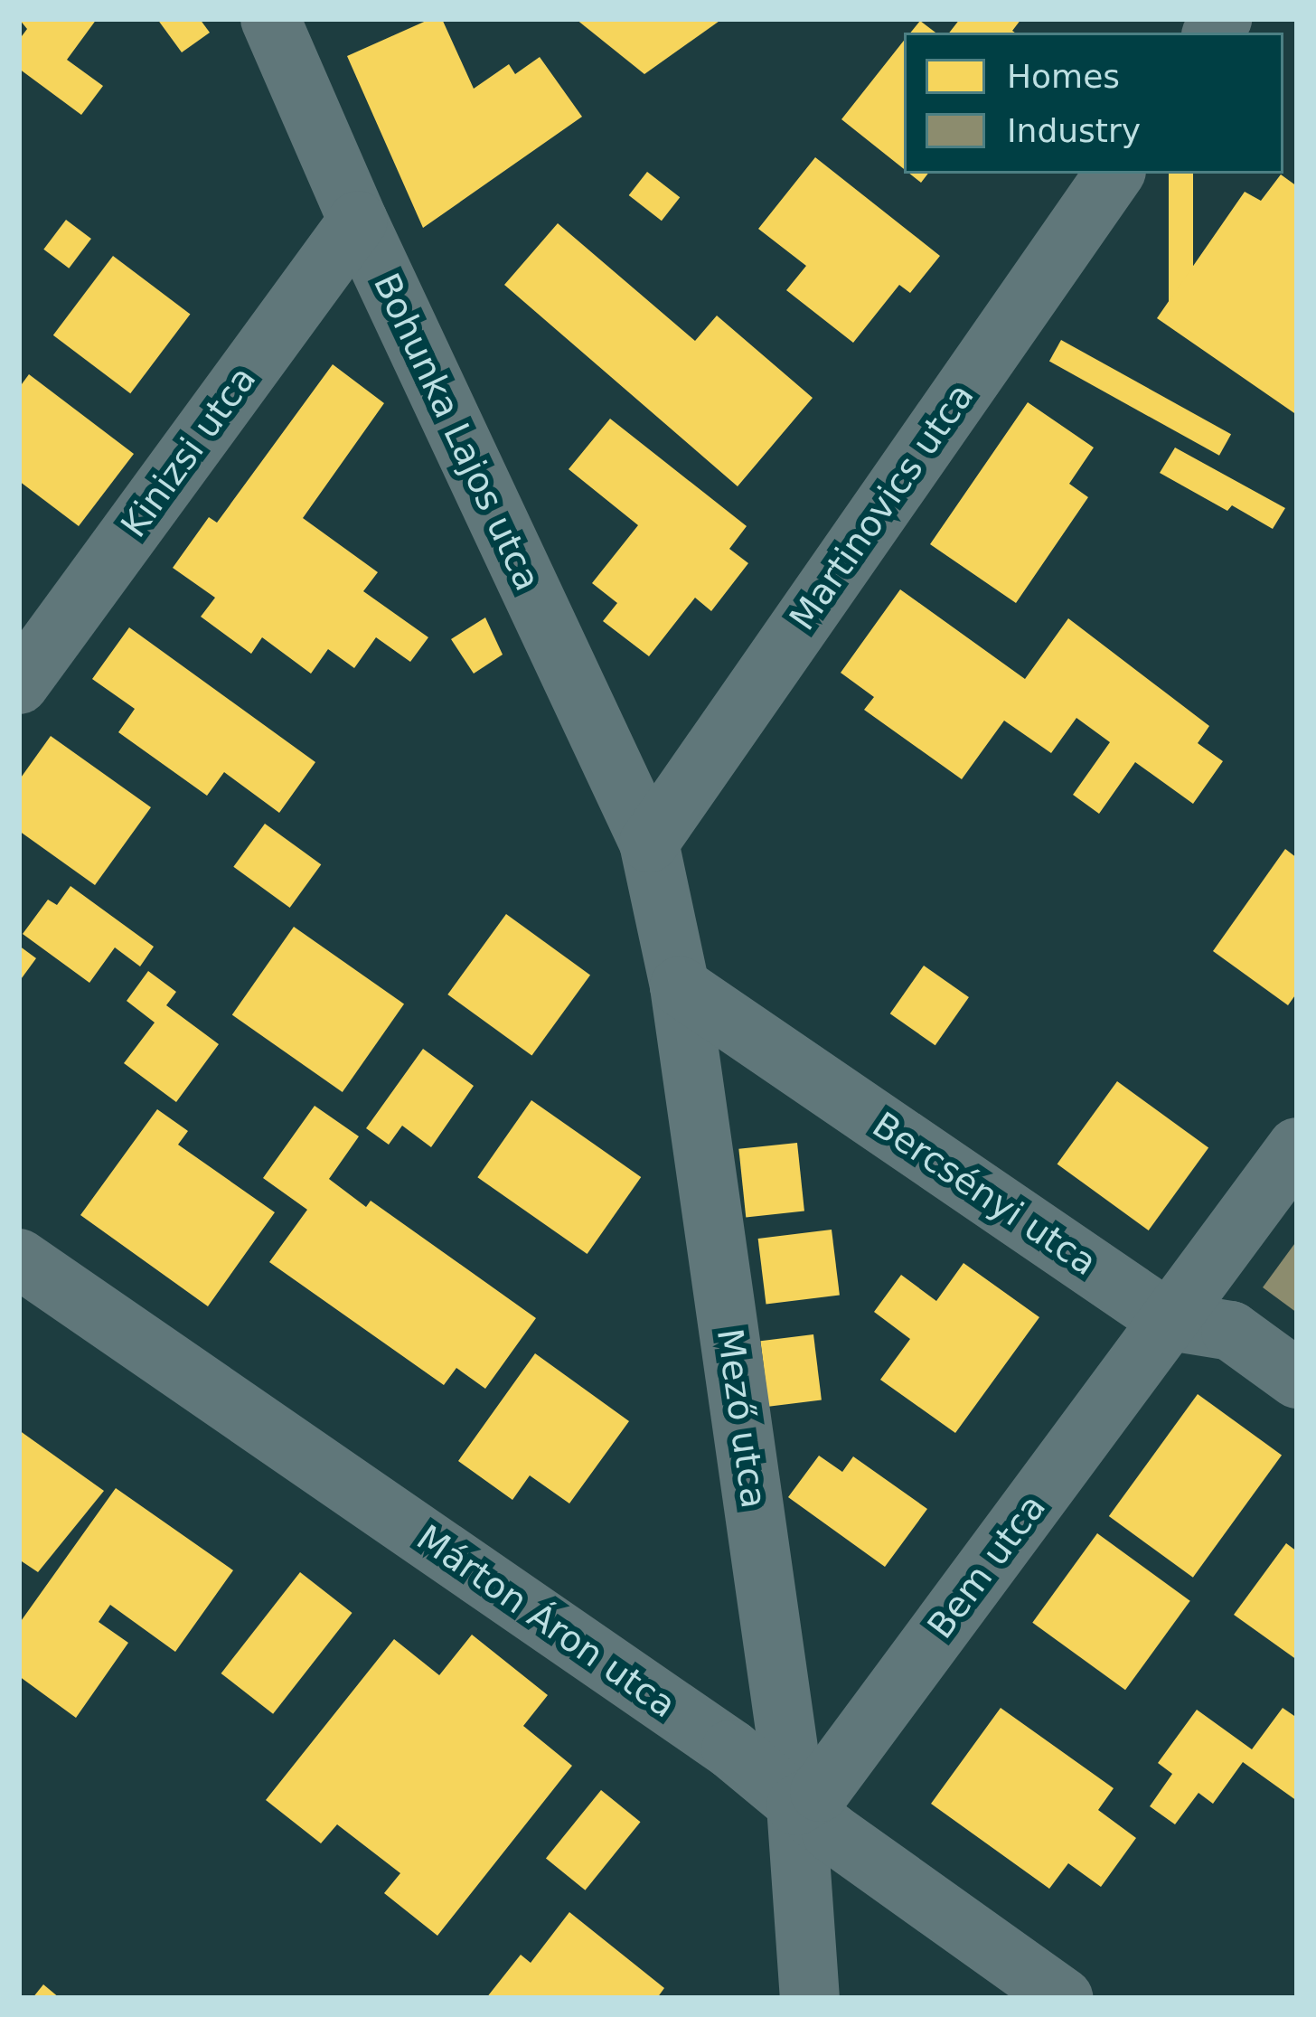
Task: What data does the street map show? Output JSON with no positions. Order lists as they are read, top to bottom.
{
  "streets": {
    "street": [
      "Bohunka Lajos utca",
      "Kinizsi utca",
      "Martinovics utca",
      "Bercsényi utca",
      "Mező utca",
      "Bem utca",
      "Márton Áron utca"
    ]
  },
  "crossings": [
    ["Bohunka Lajos utca", "Kinizsi utca"],
    ["Bohunka Lajos utca", "Martinovics utca"],
    ["Bohunka Lajos utca", "Mező utca"],
    ["Martinovics utca", "Mező utca"],
    ["Bercsényi utca", "Mező utca"],
    ["Bercsényi utca", "Bem utca"],
    ["Mező utca", "Bem utca"],
    ["Mező utca", "Márton Áron utca"],
    ["Bem utca", "Márton Áron utca"]
  ],
  "legend": ["Homes", "Industry"]
}
